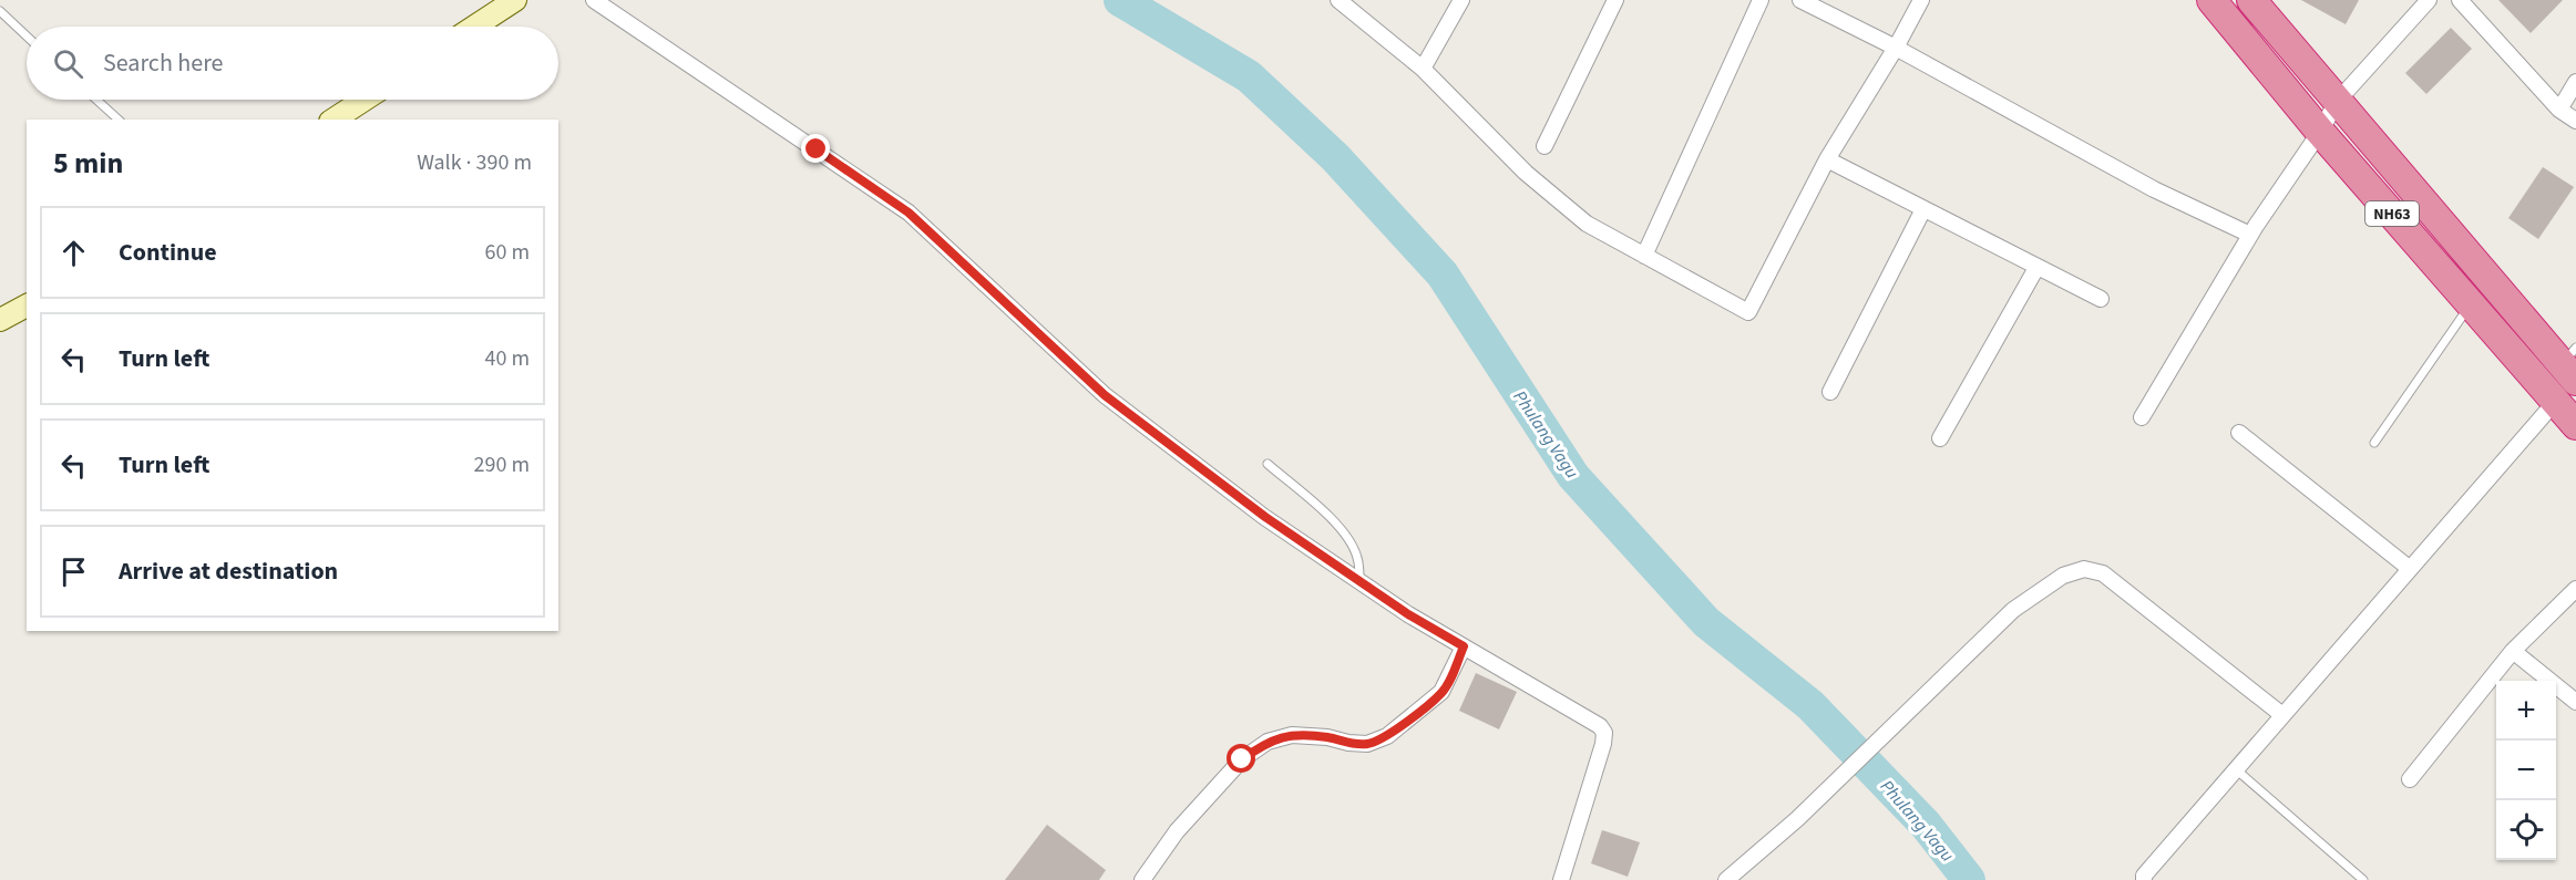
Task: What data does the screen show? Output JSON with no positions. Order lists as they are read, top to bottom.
{
  "streets": {
    "highway": ["NH63"]
  },
  "water": ["Phulang Vagu"],
  "page": {
    "search": "Search here",
    "heading": ["5 min", "Walk · 390 m"],
    "list": [
      ["Continue", "60 m"],
      ["Turn left", "40 m"],
      ["Turn left", "290 m"],
      "Arrive at destination"
    ],
    "map_buttons": ["+", "−"]
  }
}
